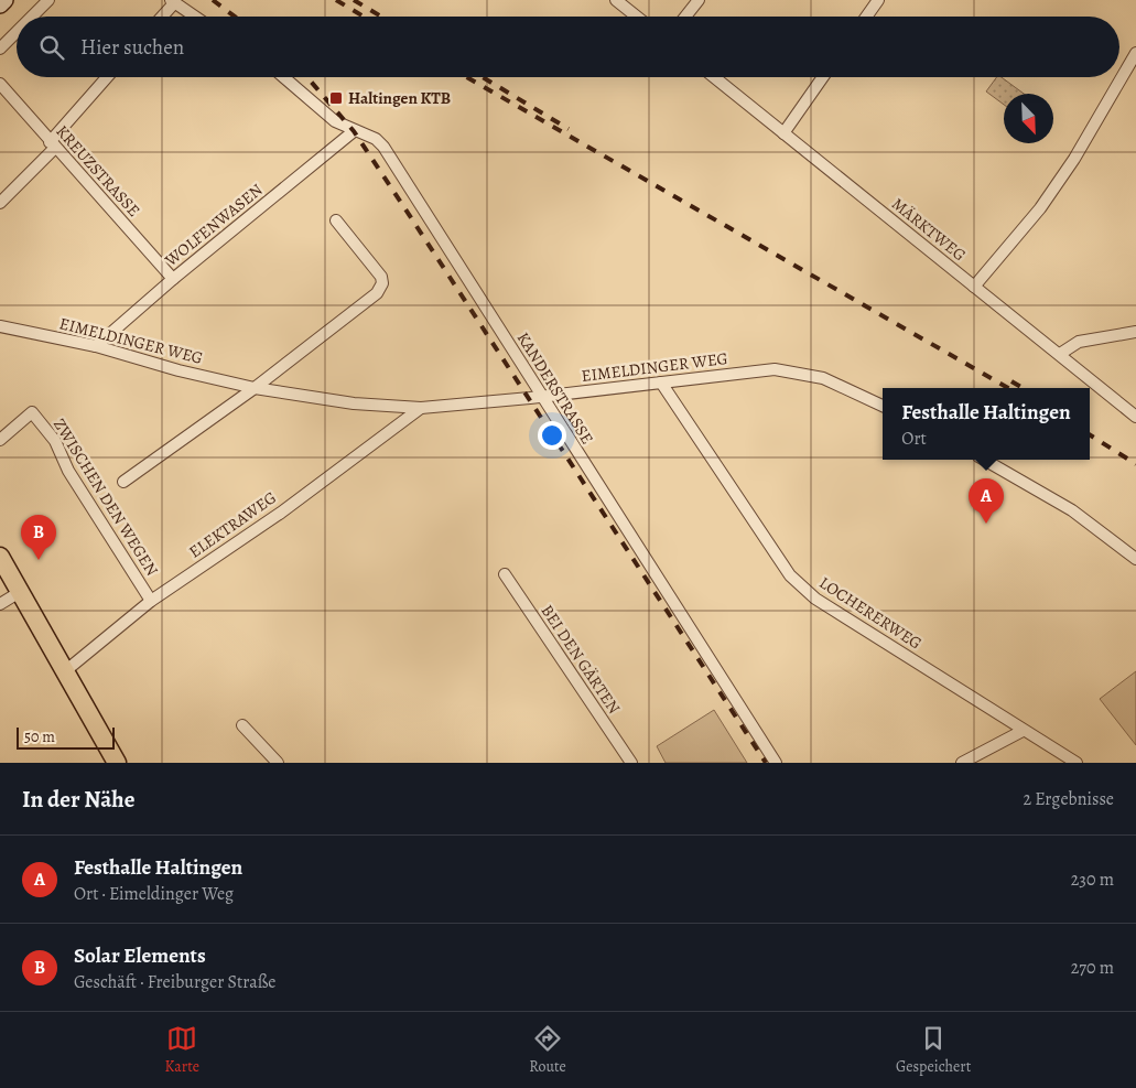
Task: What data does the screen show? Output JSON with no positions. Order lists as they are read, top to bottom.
{
  "streets": {
    "street": [
      "KREUZSTRASSE",
      "WOLFENWASEN",
      "MÄRKTWEG",
      "EIMELDINGER WEG",
      "KANDERSTRASSE",
      "ZWISCHEN DEN WEGEN",
      "ELEKTRAWEG",
      "LOCHERERWEG",
      "BEI DEN GÄRTEN"
    ]
  },
  "crossings": [
    ["KREUZSTRASSE", "WOLFENWASEN"],
    ["WOLFENWASEN", "EIMELDINGER WEG"],
    ["WOLFENWASEN", "KANDERSTRASSE"],
    ["EIMELDINGER WEG", "KANDERSTRASSE"],
    ["EIMELDINGER WEG", "ELEKTRAWEG"],
    ["EIMELDINGER WEG", "LOCHERERWEG"],
    ["ZWISCHEN DEN WEGEN", "ELEKTRAWEG"]
  ],
  "places": {
    "transit": ["Haltingen KTB"]
  },
  "scale_bar": "50 m",
  "north": "bottom right",
  "page": {
    "search": "Hier suchen",
    "popup": ["Festhalle Haltingen", "Ort"],
    "pins": ["A", "B"],
    "scale": "50 m",
    "heading": ["In der Nähe", "2 Ergebnisse"],
    "list": [
      {
        "mark": "A",
        "name": "Festhalle Haltingen",
        "note": "Ort · Eimeldinger Weg",
        "value": "230 m"
      },
      {
        "mark": "B",
        "name": "Solar Elements",
        "note": "Geschäft · Freiburger Straße",
        "value": "270 m"
      }
    ],
    "nav": ["Karte", "Route", "Gespeichert"]
  }
}
